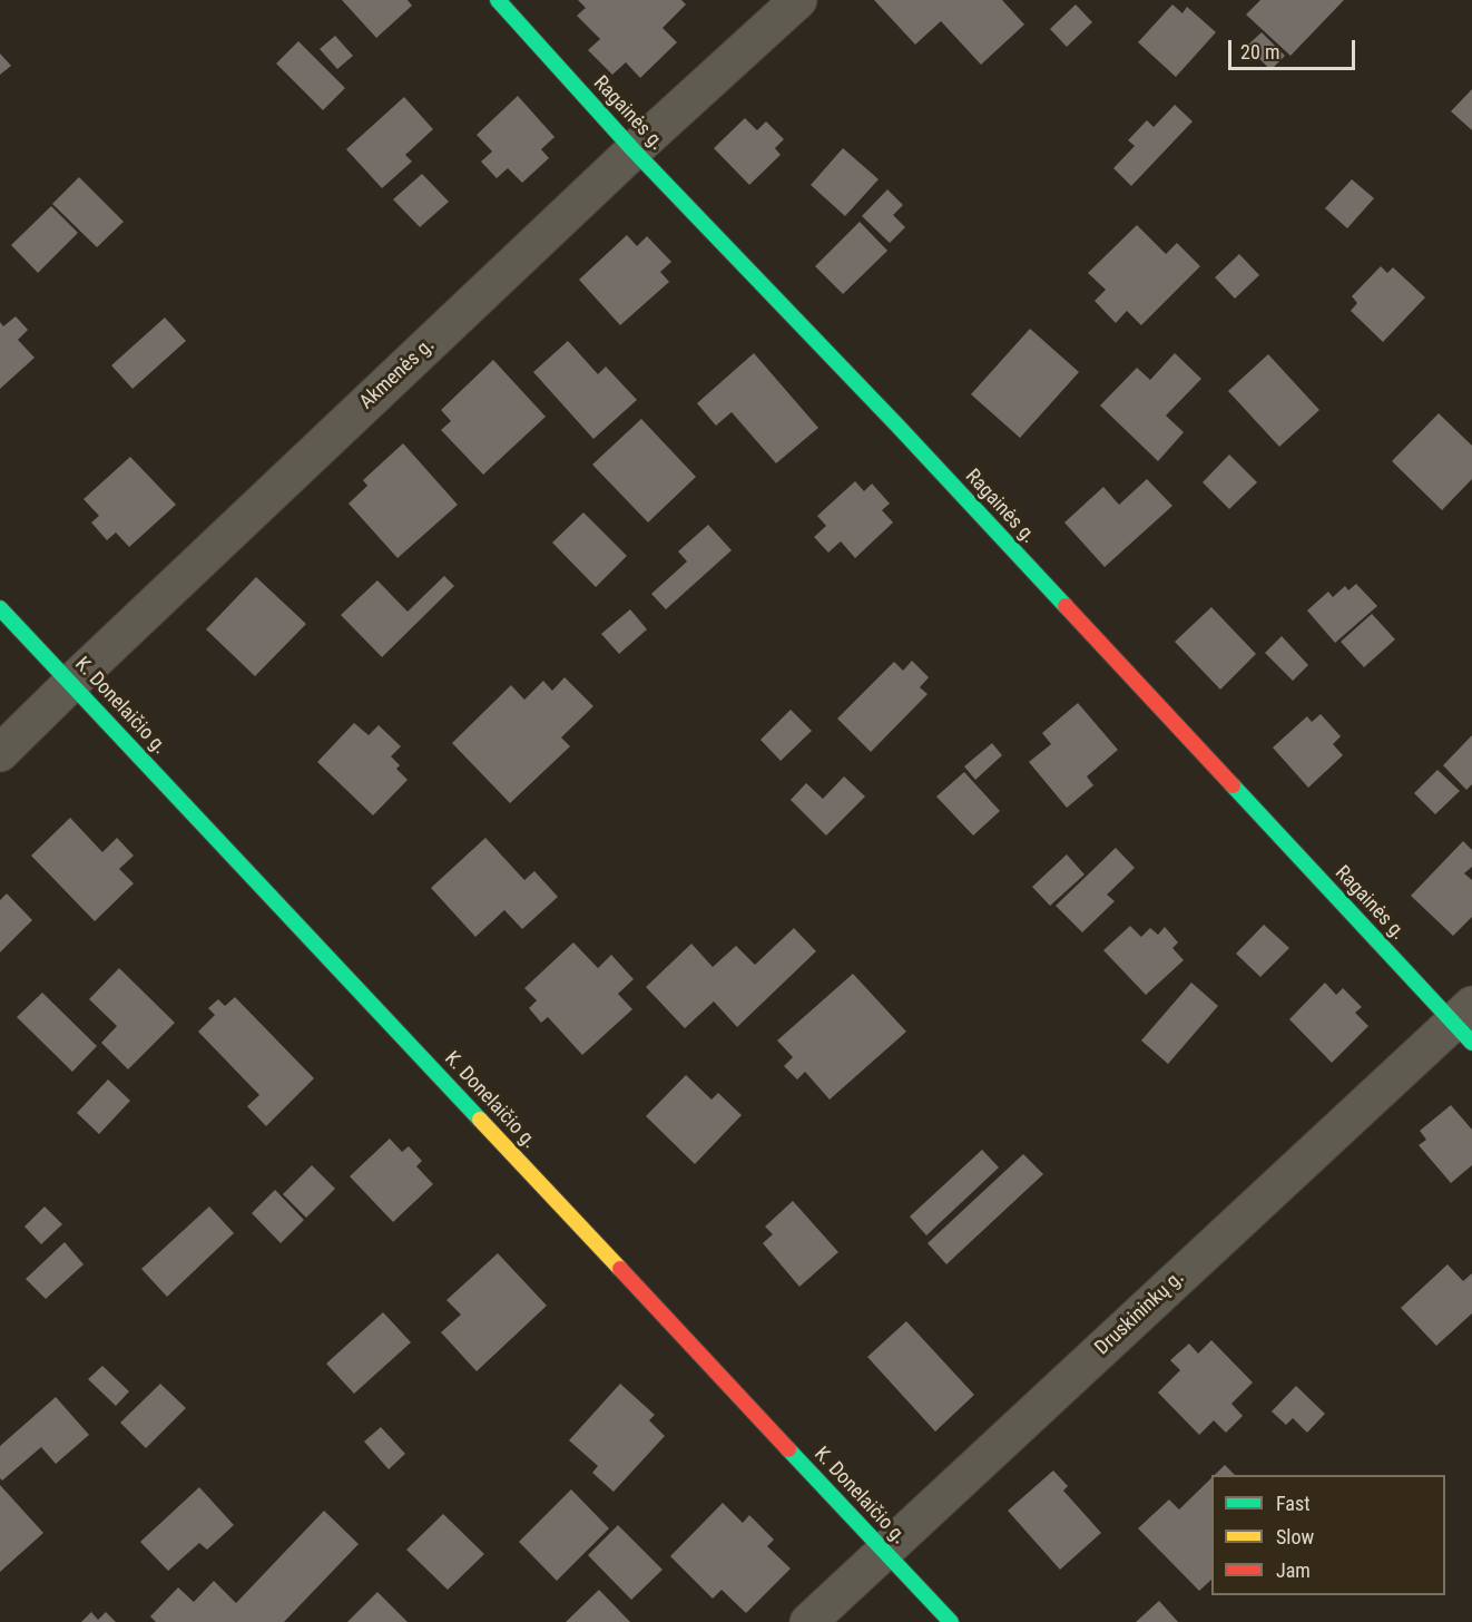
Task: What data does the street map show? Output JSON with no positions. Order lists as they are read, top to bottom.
{
  "streets": {
    "street": [
      "Ragainės g.",
      "Akmenės g.",
      "K. Donelaičio g.",
      "Druskininkų g."
    ]
  },
  "crossings": [
    ["Ragainės g.", "Akmenės g."],
    ["Ragainės g.", "Druskininkų g."],
    ["Akmenės g.", "K. Donelaičio g."],
    ["K. Donelaičio g.", "Druskininkų g."]
  ],
  "legend": ["Fast", "Slow", "Jam"],
  "scale_bar": "20 m"
}
